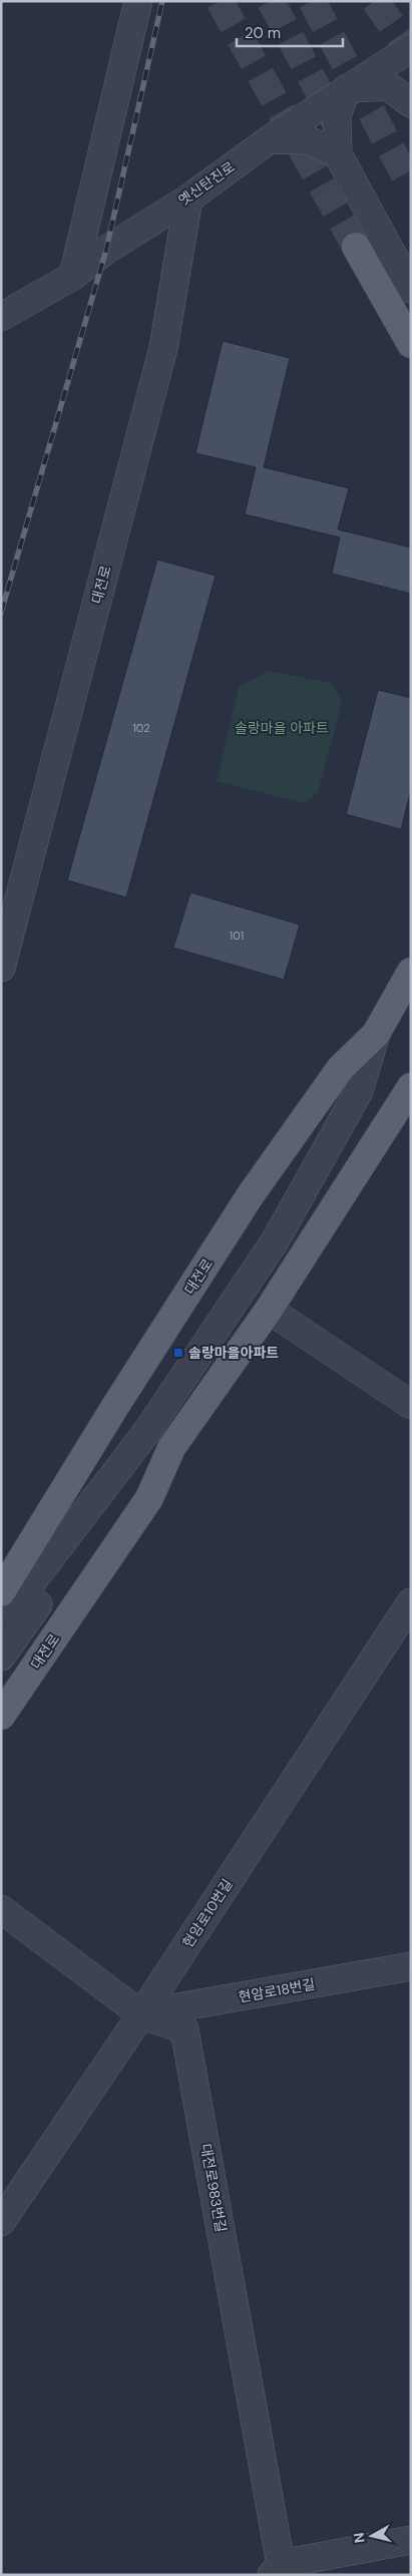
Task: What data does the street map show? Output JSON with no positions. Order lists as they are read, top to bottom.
{
  "streets": {
    "main road": ["대전로"],
    "street": [
      "옛신탄진로",
      "현암로10번길",
      "현암로18번길",
      "대전로983번길"
    ]
  },
  "crossings": [
    ["옛신탄진로", "대전로"],
    ["현암로10번길", "현암로18번길"],
    ["현암로10번길", "대전로983번길"],
    ["현암로18번길", "대전로983번길"]
  ],
  "parks": ["솔랑마을 아파트"],
  "places": {
    "transit": ["솔랑마을아파트"]
  },
  "house_numbers": ["102", "101"],
  "scale_bar": "20 m",
  "north": "left"
}
